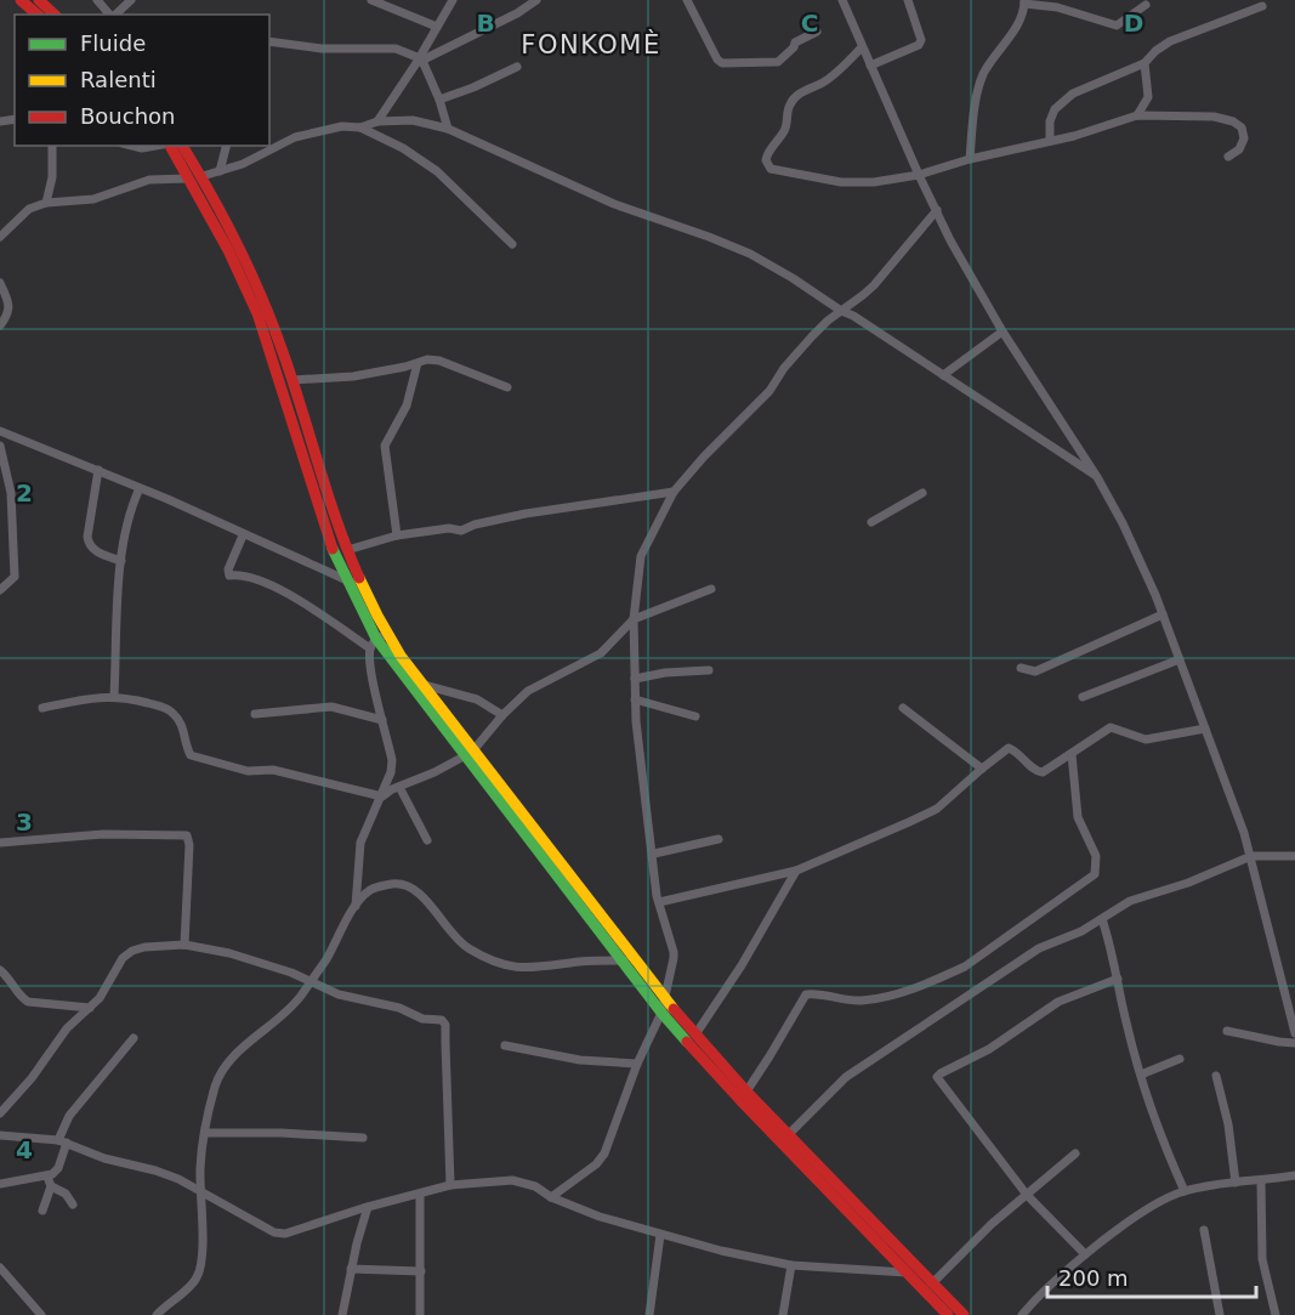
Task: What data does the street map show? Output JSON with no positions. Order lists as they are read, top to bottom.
{
  "districts": ["FONKOMÈ"],
  "legend": ["Fluide", "Ralenti", "Bouchon"],
  "scale_bar": "200 m",
  "grid": {
    "columns": ["B", "C", "D"],
    "rows": ["2", "3", "4"]
  }
}
